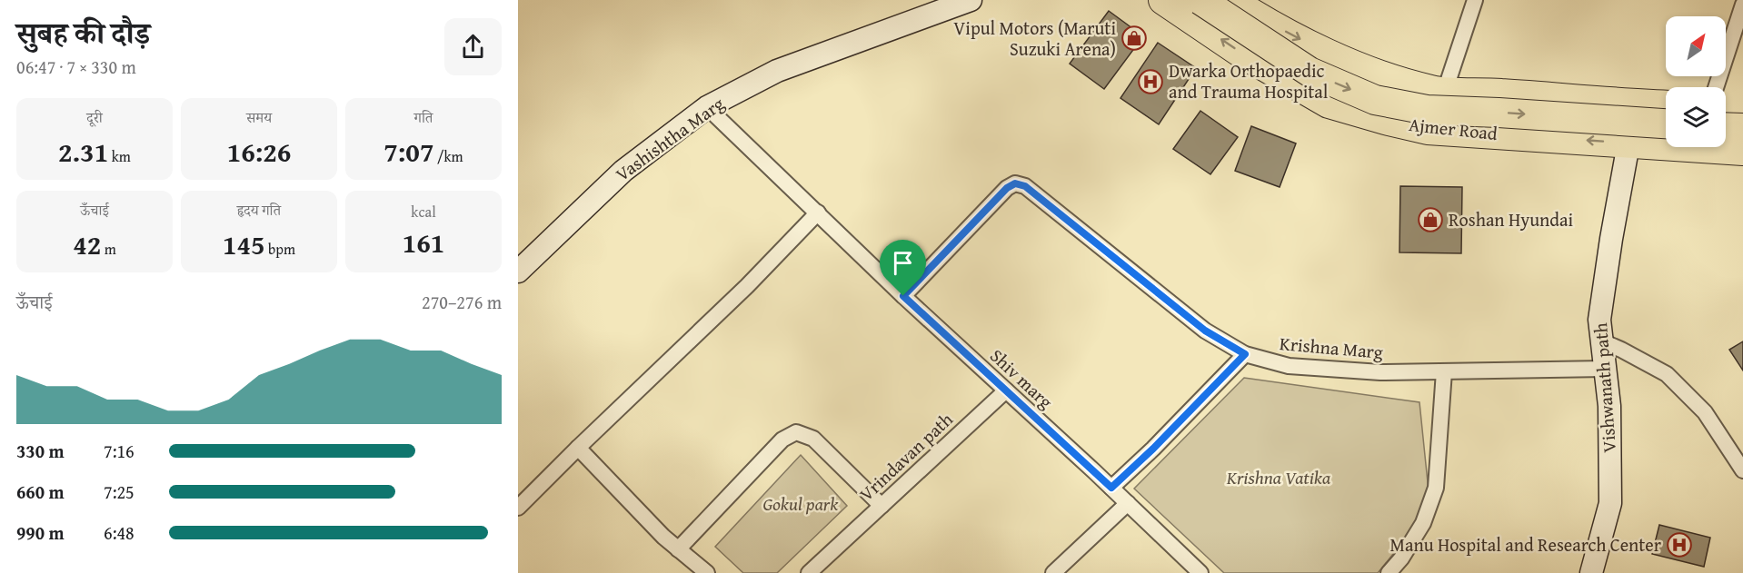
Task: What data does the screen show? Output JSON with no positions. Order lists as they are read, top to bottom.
{
  "streets": {
    "highway": ["Ajmer Road"],
    "street": [
      "Vashishtha Marg",
      "Krishna Marg",
      "Shiv marg",
      "Vishwanath path",
      "Vrindavan path"
    ]
  },
  "crossings": [
    ["Ajmer Road", "Vishwanath path"],
    ["Vashishtha Marg", "Shiv marg"],
    ["Krishna Marg", "Shiv marg"],
    ["Krishna Marg", "Vishwanath path"],
    ["Shiv marg", "Vrindavan path"]
  ],
  "parks": ["Krishna Vatika", "Gokul park"],
  "places": {
    "shop": ["Vipul Motors (Maruti Suzuki Arena)", "Roshan Hyundai"],
    "hospital": ["Dwarka Orthopaedic and Trauma Hospital", "Manu Hospital and Research Center"]
  },
  "north": "top right",
  "page": {
    "heading": ["सुबह की दौड़", "06:47 · 7 × 330 m"],
    "stats": [
      ["दूरी", "2.31 km"],
      ["समय", "16:26"],
      ["गति", "7:07 /km"],
      ["ऊँचाई", "42 m"],
      ["हृदय गति", "145 bpm"],
      ["kcal", "161"]
    ],
    "chart": ["ऊँचाई", "270–276 m"],
    "list": [
      {
        "name": "330 m",
        "note": "7:16"
      },
      {
        "name": "660 m",
        "note": "7:25"
      },
      {
        "name": "990 m",
        "note": "6:48"
      }
    ]
  }
}
